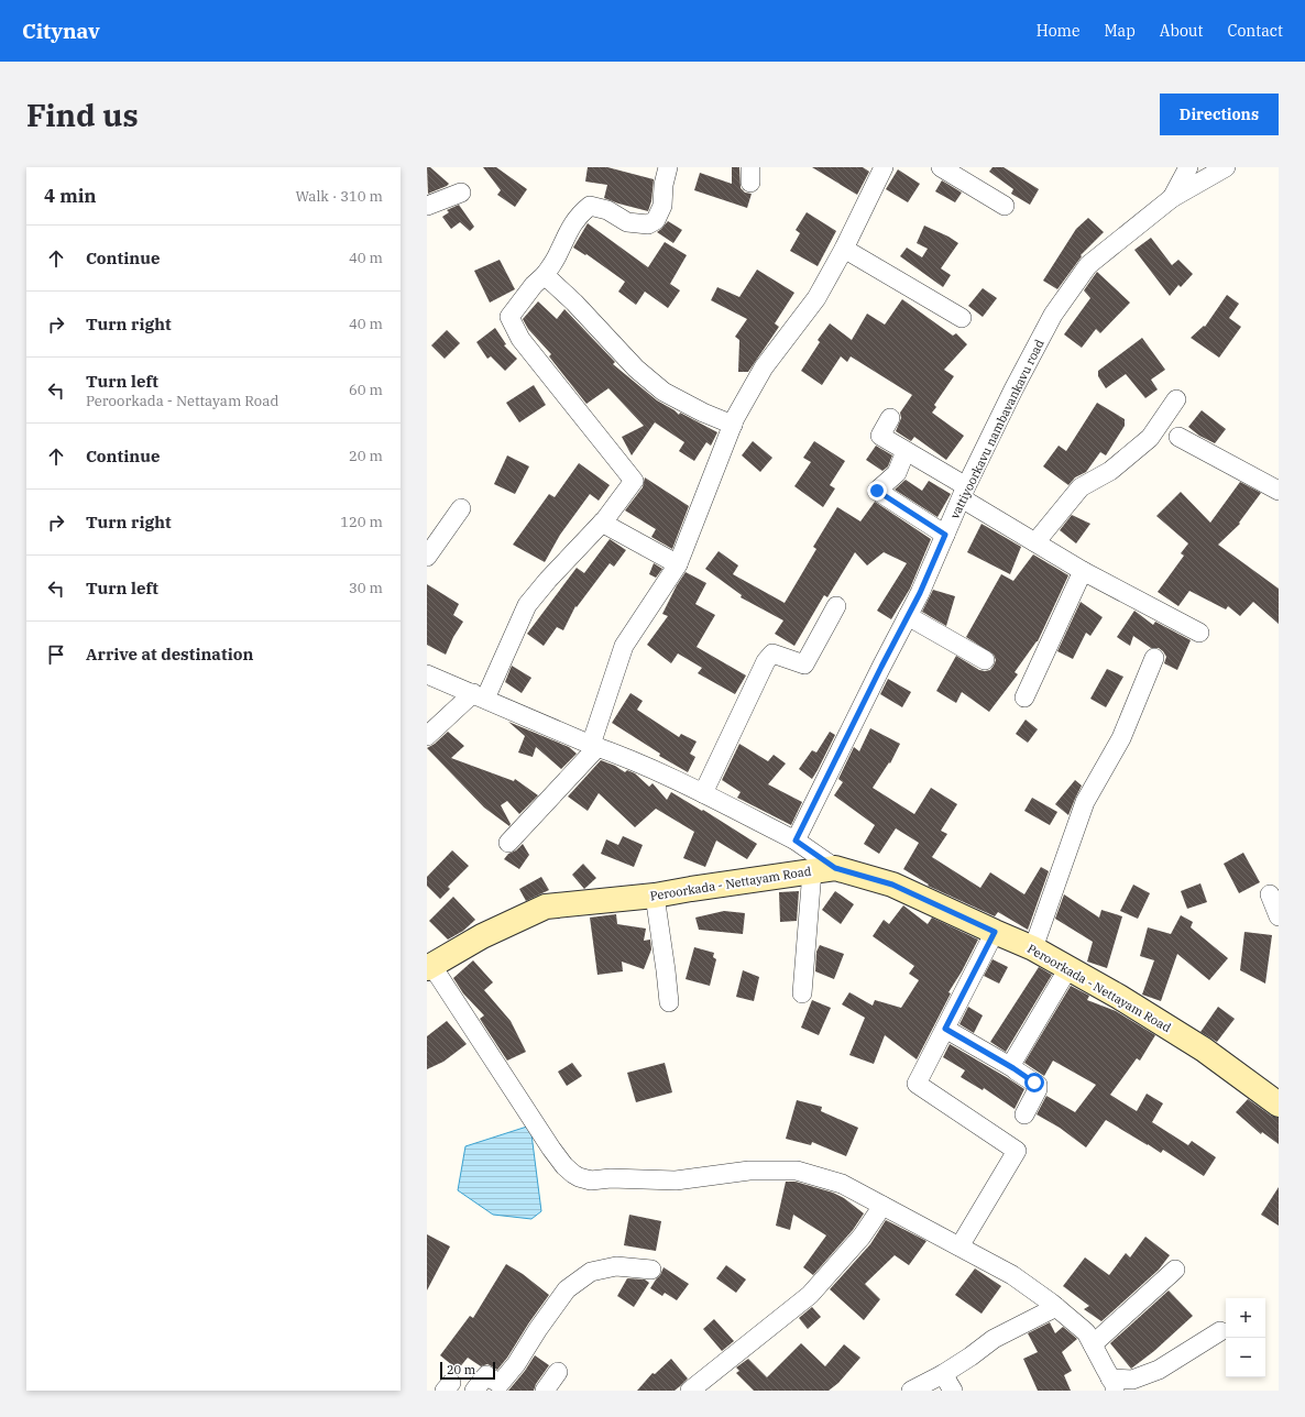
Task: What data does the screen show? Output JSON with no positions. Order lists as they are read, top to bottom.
{
  "streets": {
    "street": ["vattiyoorkavu nambavankavu road", "Peroorkada - Nettayam Road"]
  },
  "scale_bar": "20 m",
  "page": {
    "header": "Citynav",
    "nav": [
      "Home",
      "Map",
      "About",
      "Contact"
    ],
    "buttons": "Directions",
    "title": "Find us",
    "heading": ["4 min", "Walk · 310 m"],
    "list": [
      ["Continue", "40 m"],
      ["Turn right", "40 m"],
      ["Turn left", "Peroorkada - Nettayam Road", "60 m"],
      ["Continue", "20 m"],
      ["Turn right", "120 m"],
      ["Turn left", "30 m"],
      "Arrive at destination"
    ],
    "map_buttons": ["+", "−"],
    "scale": "20 m"
  }
}
